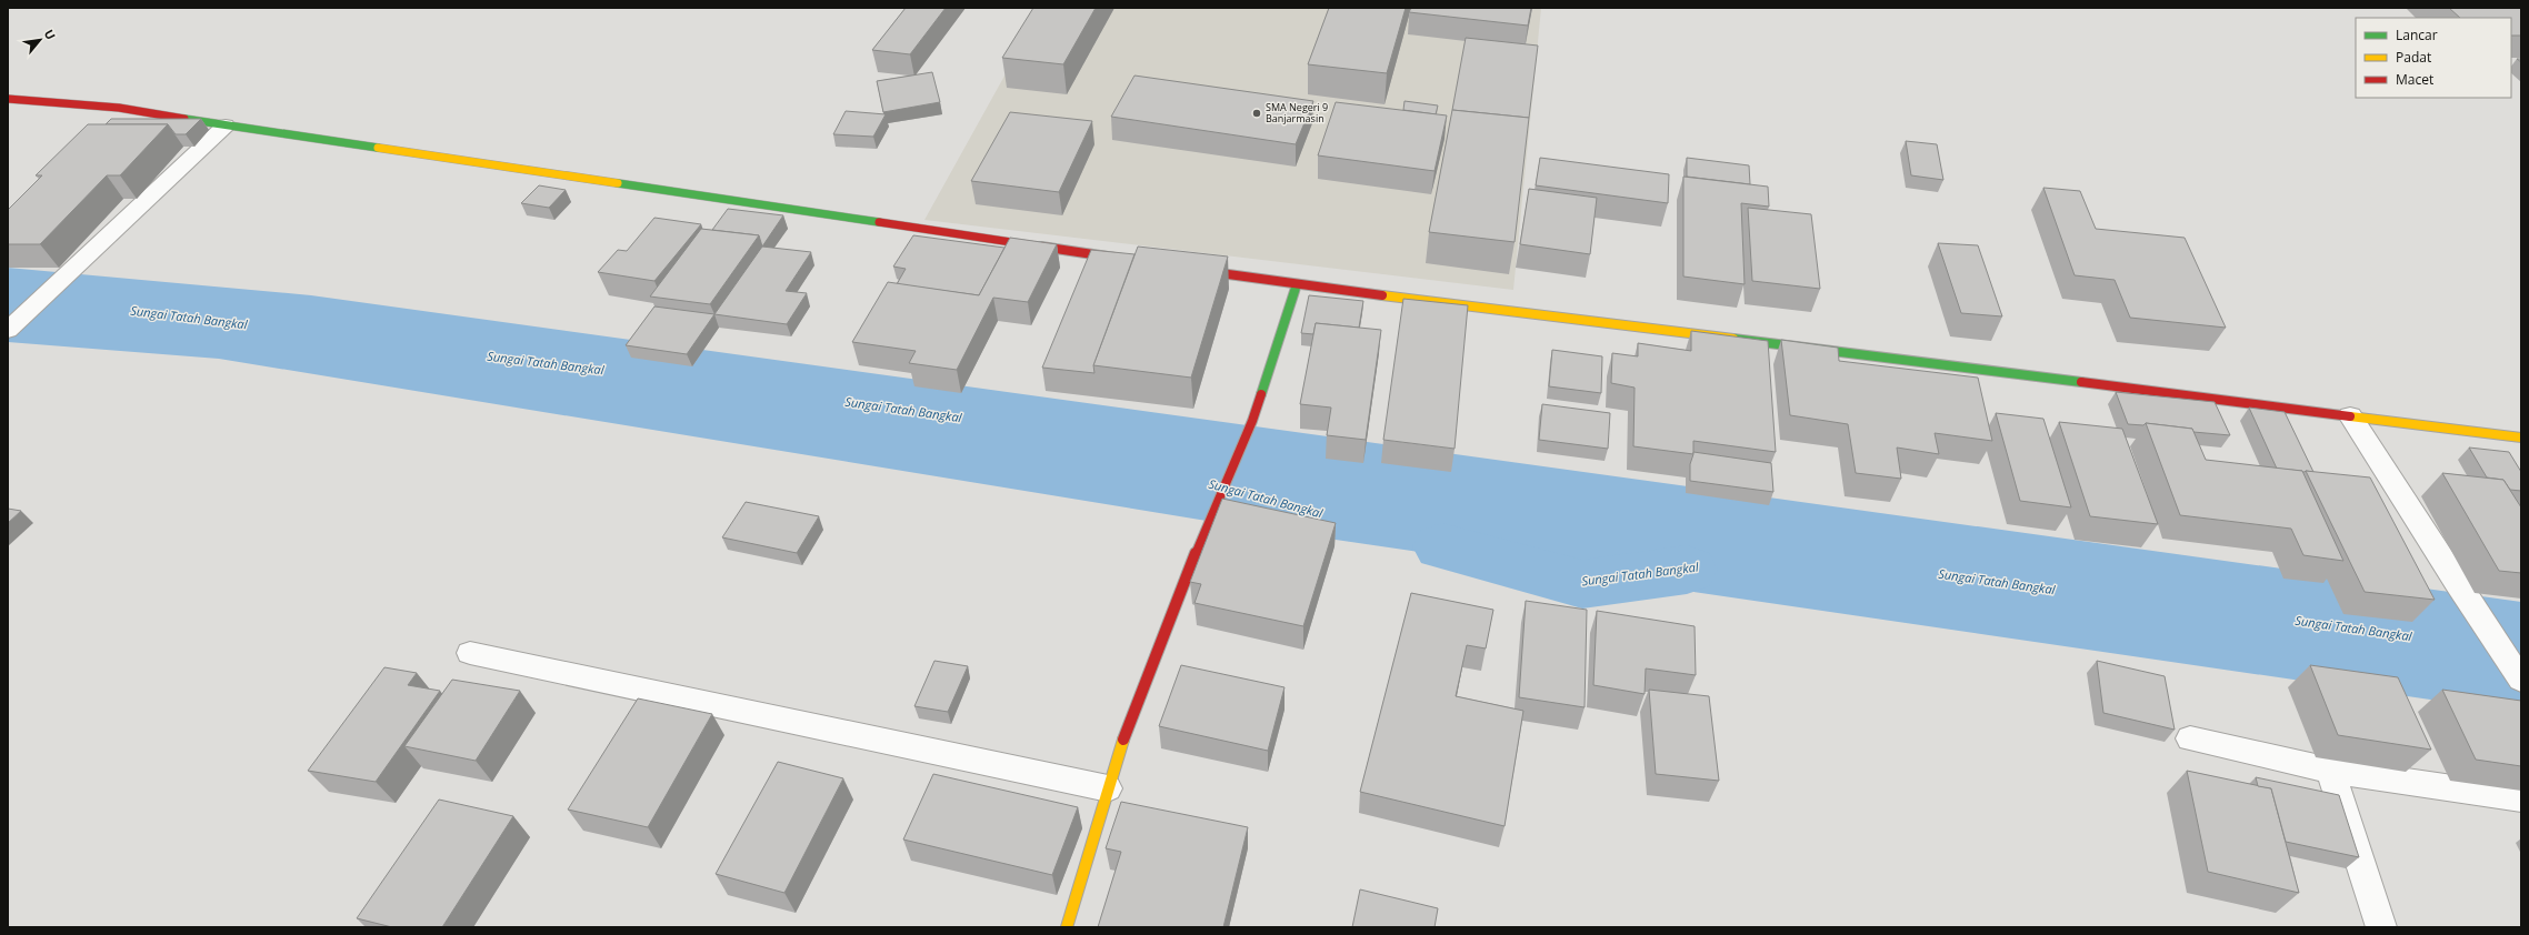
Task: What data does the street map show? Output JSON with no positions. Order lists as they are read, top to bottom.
{
  "water": ["Sungai Tatah Bangkal"],
  "places": ["SMA Negeri 9 Banjarmasin"],
  "legend": ["Lancar", "Padat", "Macet"],
  "north": "top right"
}
